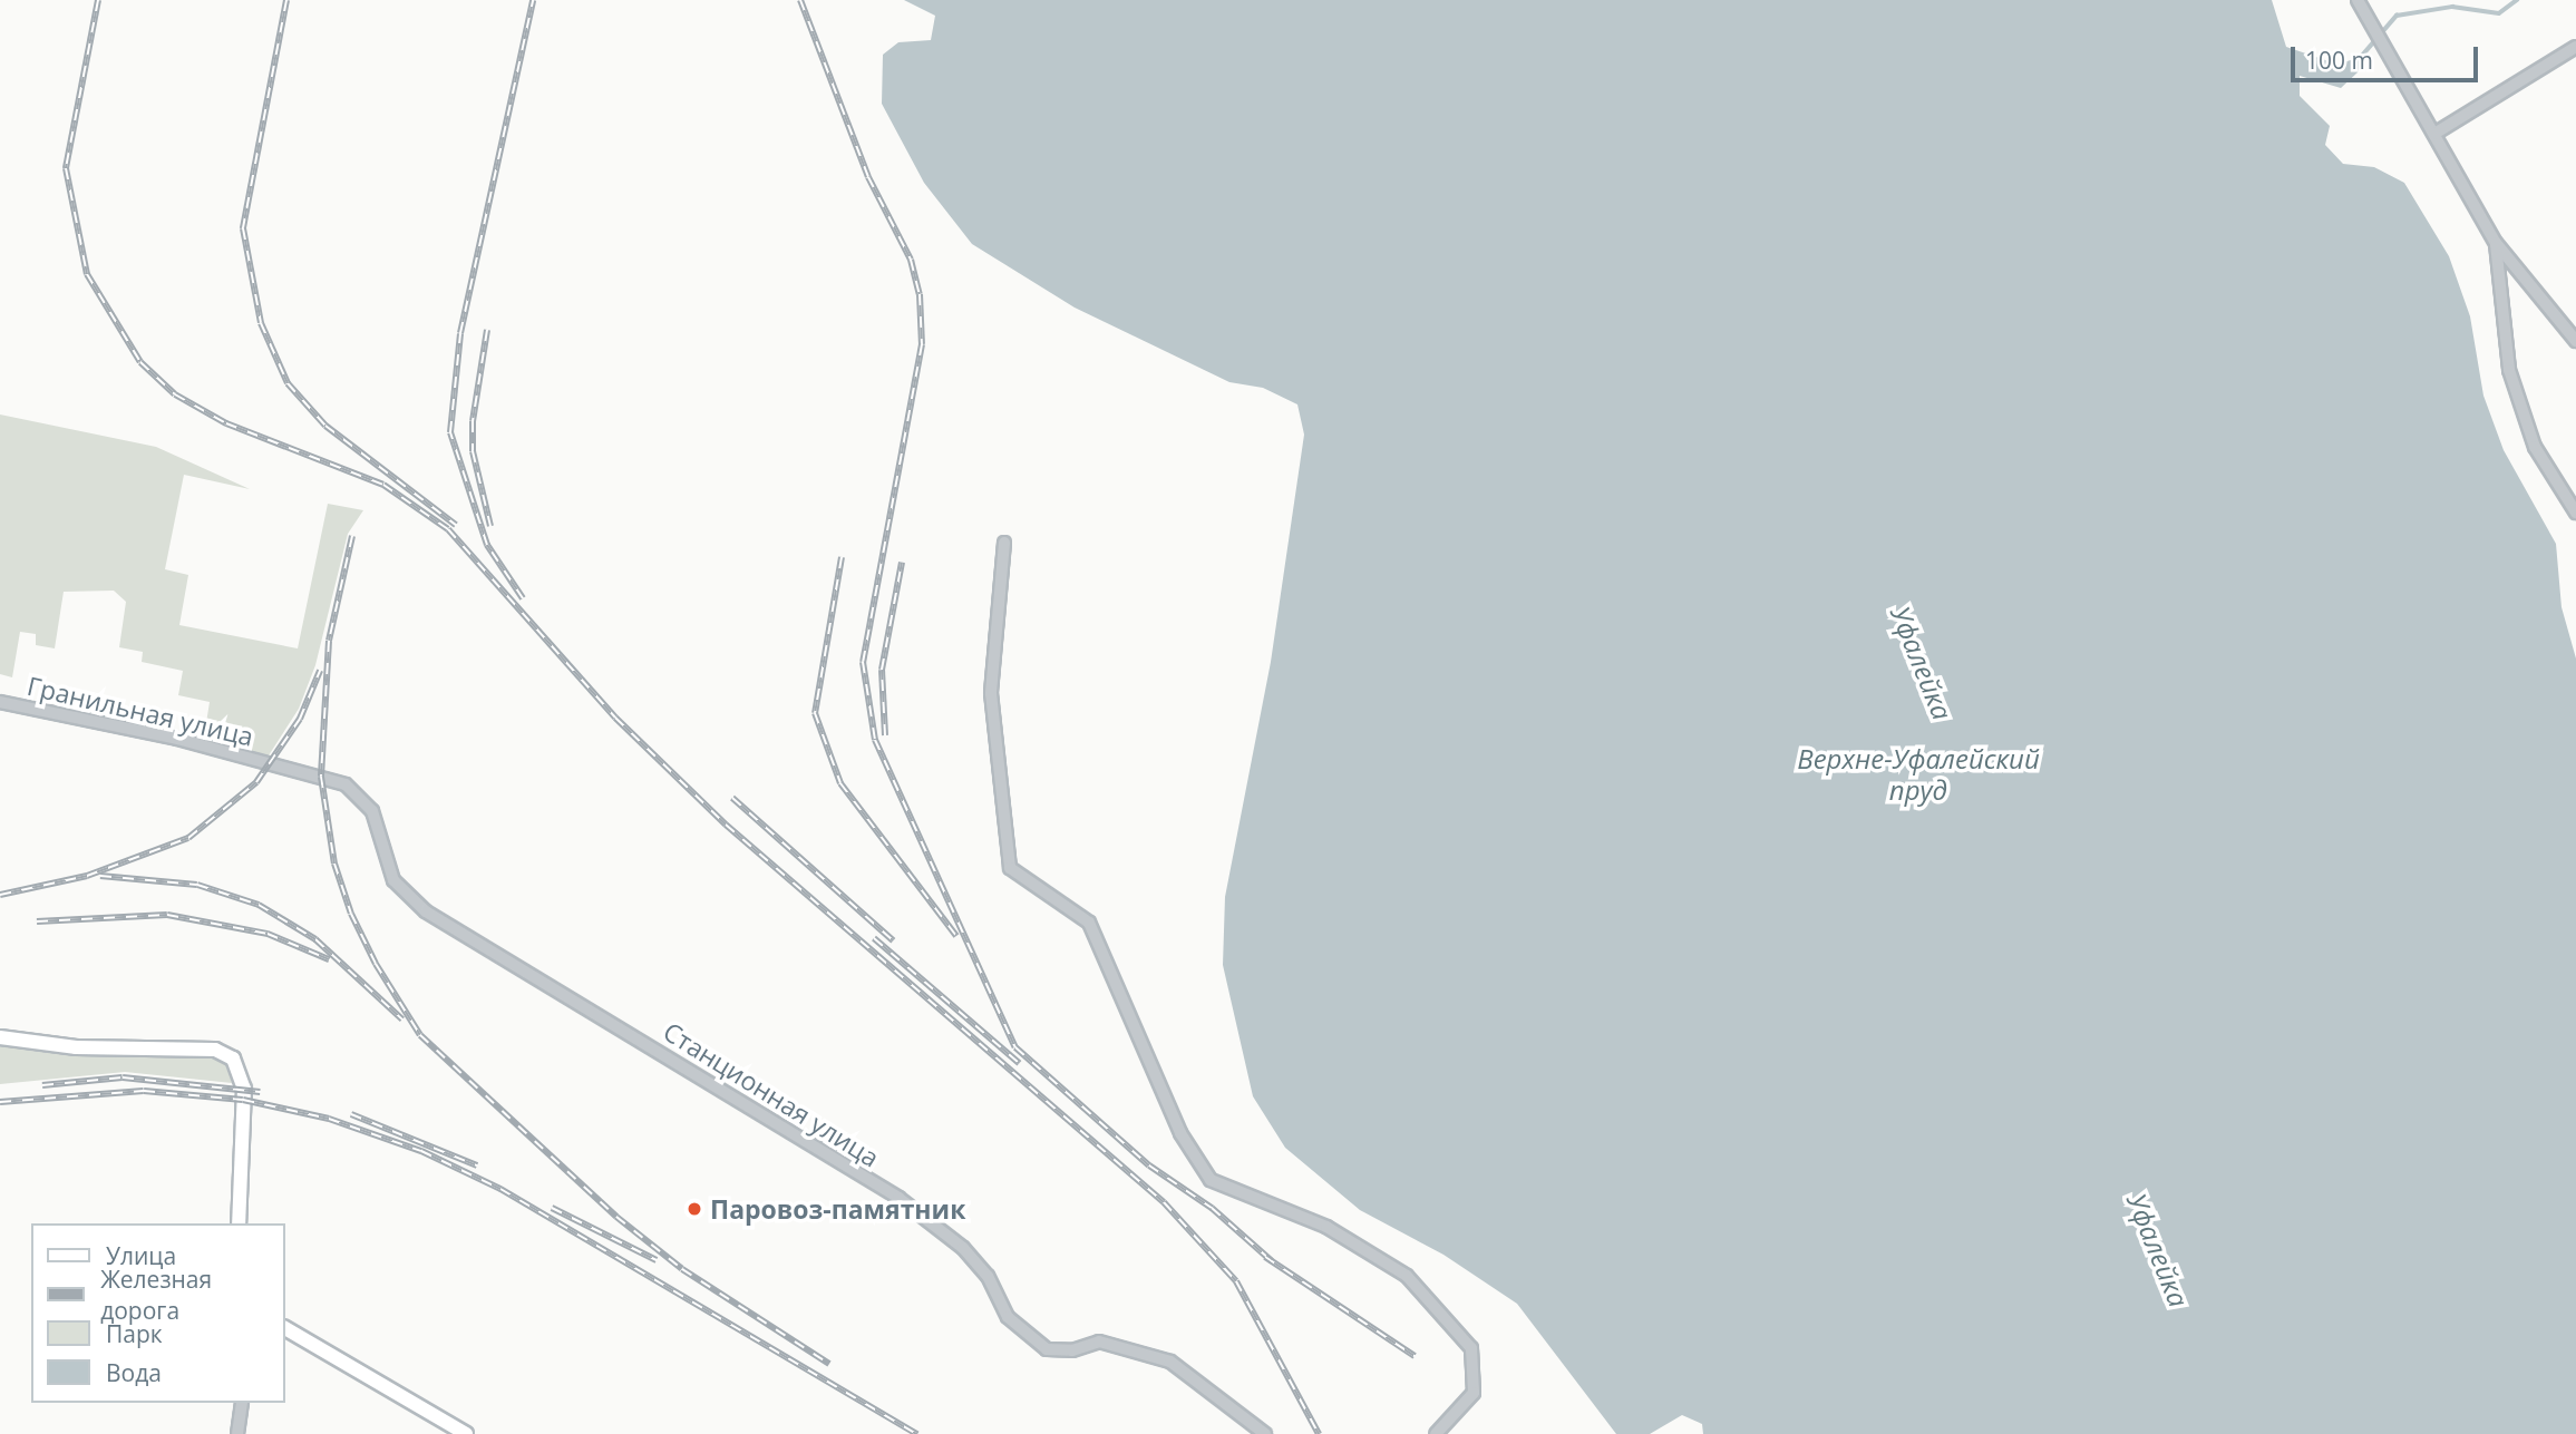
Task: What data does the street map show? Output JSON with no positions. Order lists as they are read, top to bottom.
{
  "streets": {
    "street": ["Гранильная улица", "Станционная улица"]
  },
  "crossings": [
    ["Гранильная улица", "Станционная улица"]
  ],
  "water": ["Уфалейка", "Верхне-Уфалейский пруд"],
  "places": ["Паровоз-памятник"],
  "legend": [
    "Улица",
    "Железная дорога",
    "Парк",
    "Вода"
  ],
  "scale_bar": "100 m"
}
